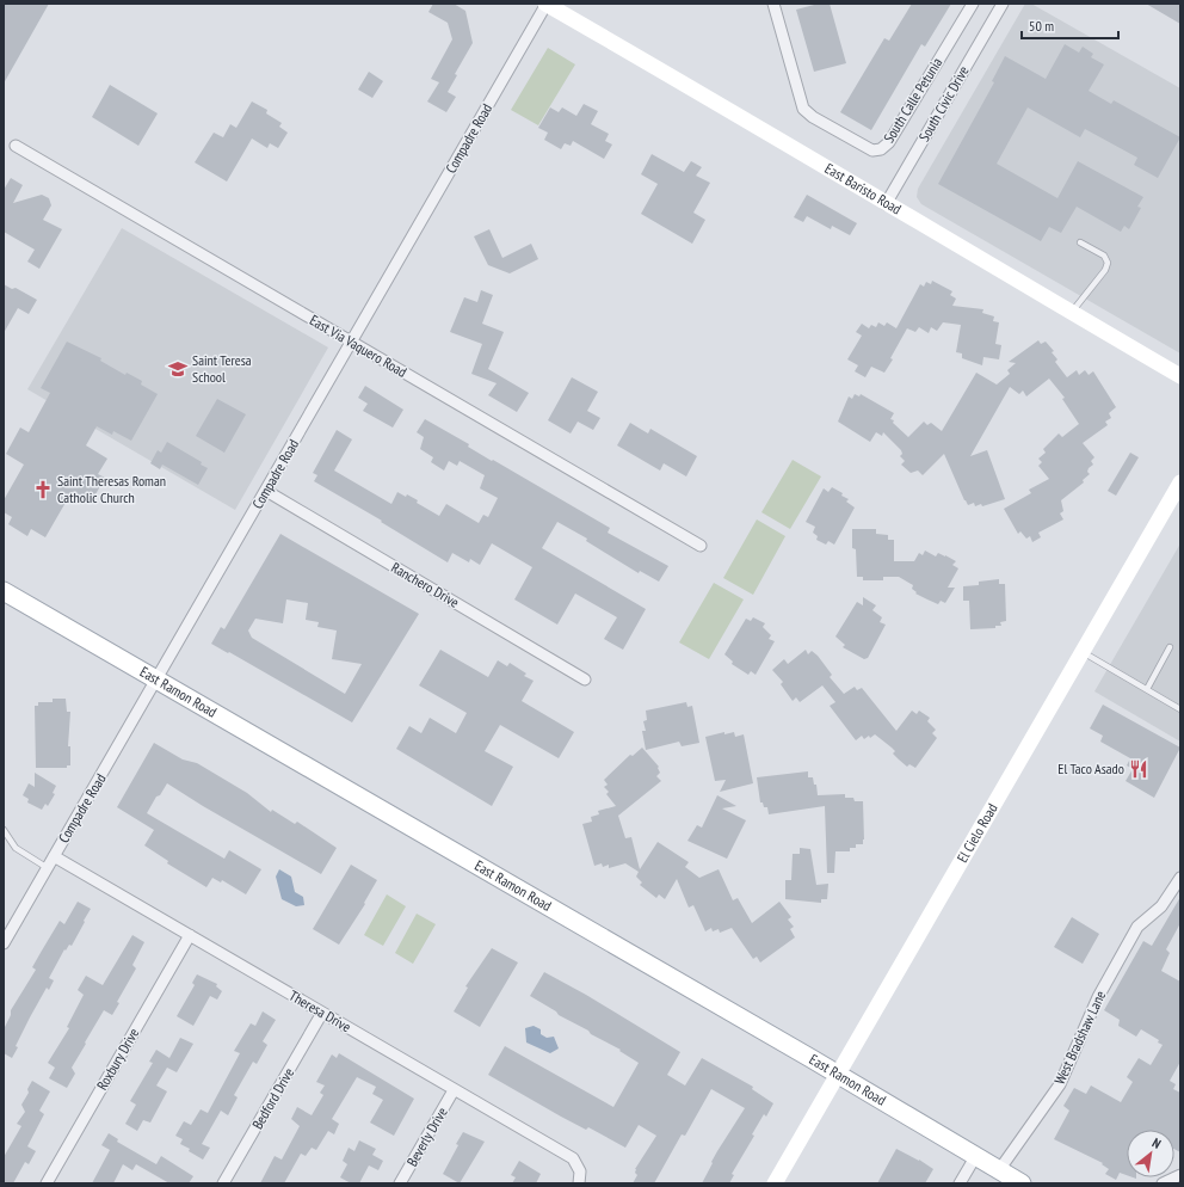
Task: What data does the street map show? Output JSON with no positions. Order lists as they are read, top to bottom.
{
  "streets": {
    "main road": ["East Ramon Road"],
    "street": [
      "South Calle Petunia",
      "South Civic Drive",
      "Compadre Road",
      "East Baristo Road",
      "East Via Vaquero Road",
      "Ranchero Drive",
      "El Cielo Road",
      "Theresa Drive",
      "West Bradshaw Lane",
      "Roxbury Drive",
      "Bedford Drive",
      "Beverly Drive"
    ]
  },
  "crossings": [
    ["South Civic Drive", "East Baristo Road"],
    ["Compadre Road", "East Baristo Road"],
    ["Compadre Road", "East Via Vaquero Road"],
    ["Compadre Road", "Ranchero Drive"],
    ["Compadre Road", "East Ramon Road"],
    ["Compadre Road", "Theresa Drive"],
    ["East Ramon Road", "El Cielo Road"],
    ["East Ramon Road", "West Bradshaw Lane"],
    ["Theresa Drive", "Roxbury Drive"],
    ["Theresa Drive", "Bedford Drive"],
    ["Theresa Drive", "Beverly Drive"]
  ],
  "places": {
    "school or university": ["Saint Teresa School"],
    "church": ["Saint Theresas Roman Catholic Church"],
    "restaurant": ["El Taco Asado"]
  },
  "scale_bar": "50 m",
  "north": "top right"
}
